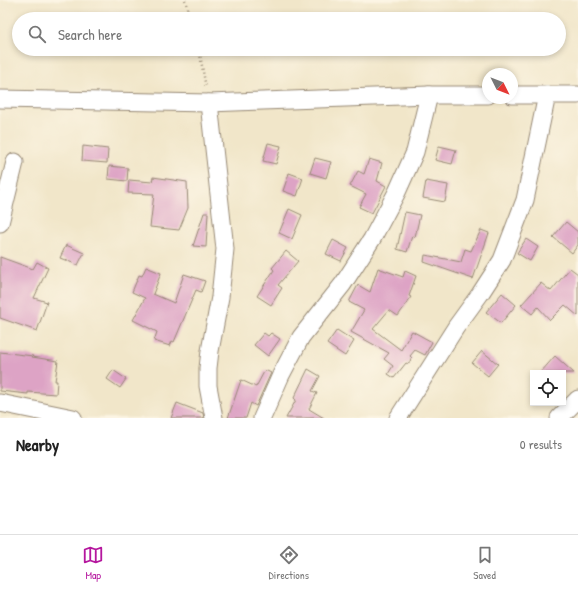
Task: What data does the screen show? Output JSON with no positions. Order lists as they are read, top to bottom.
{
  "north": "bottom right",
  "page": {
    "search": "Search here",
    "heading": ["Nearby", "0 results"],
    "nav": ["Map", "Directions", "Saved"]
  }
}
